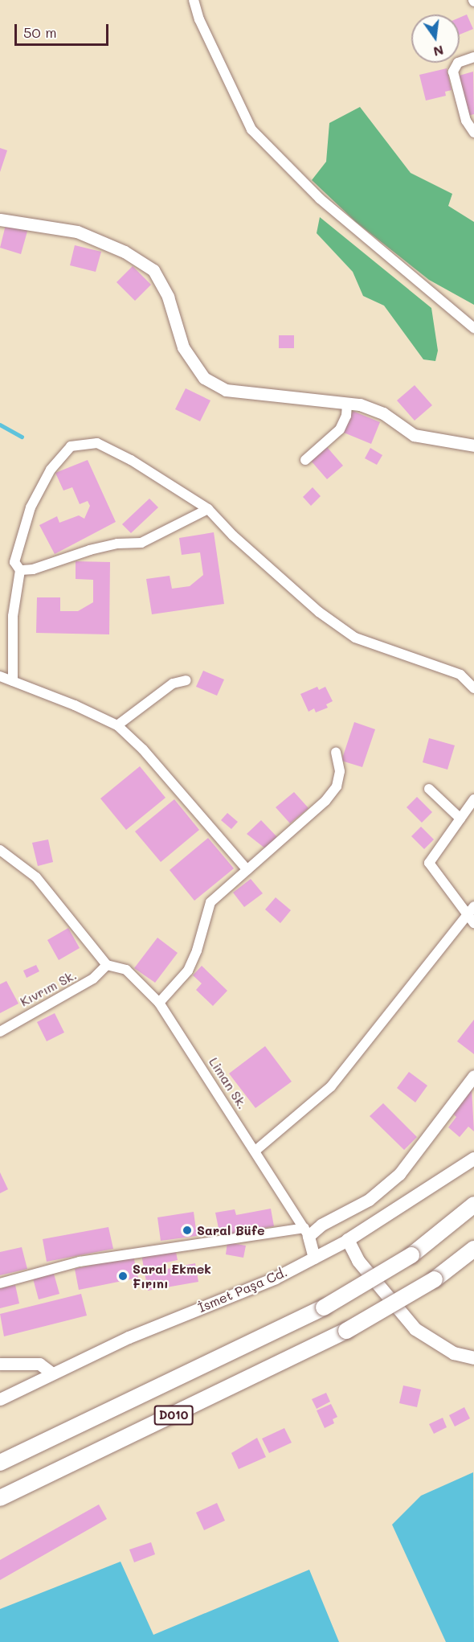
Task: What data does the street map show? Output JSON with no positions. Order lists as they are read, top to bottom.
{
  "streets": {
    "highway": ["D010"],
    "main road": ["İsmet Paşa Cd."],
    "street": ["Kıvrım Sk.", "Liman Sk."]
  },
  "crossings": [
    ["Kıvrım Sk.", "Liman Sk."]
  ],
  "places": ["Saral Büfe", "Saral Ekmek Fırını"],
  "scale_bar": "50 m",
  "north": "bottom"
}
